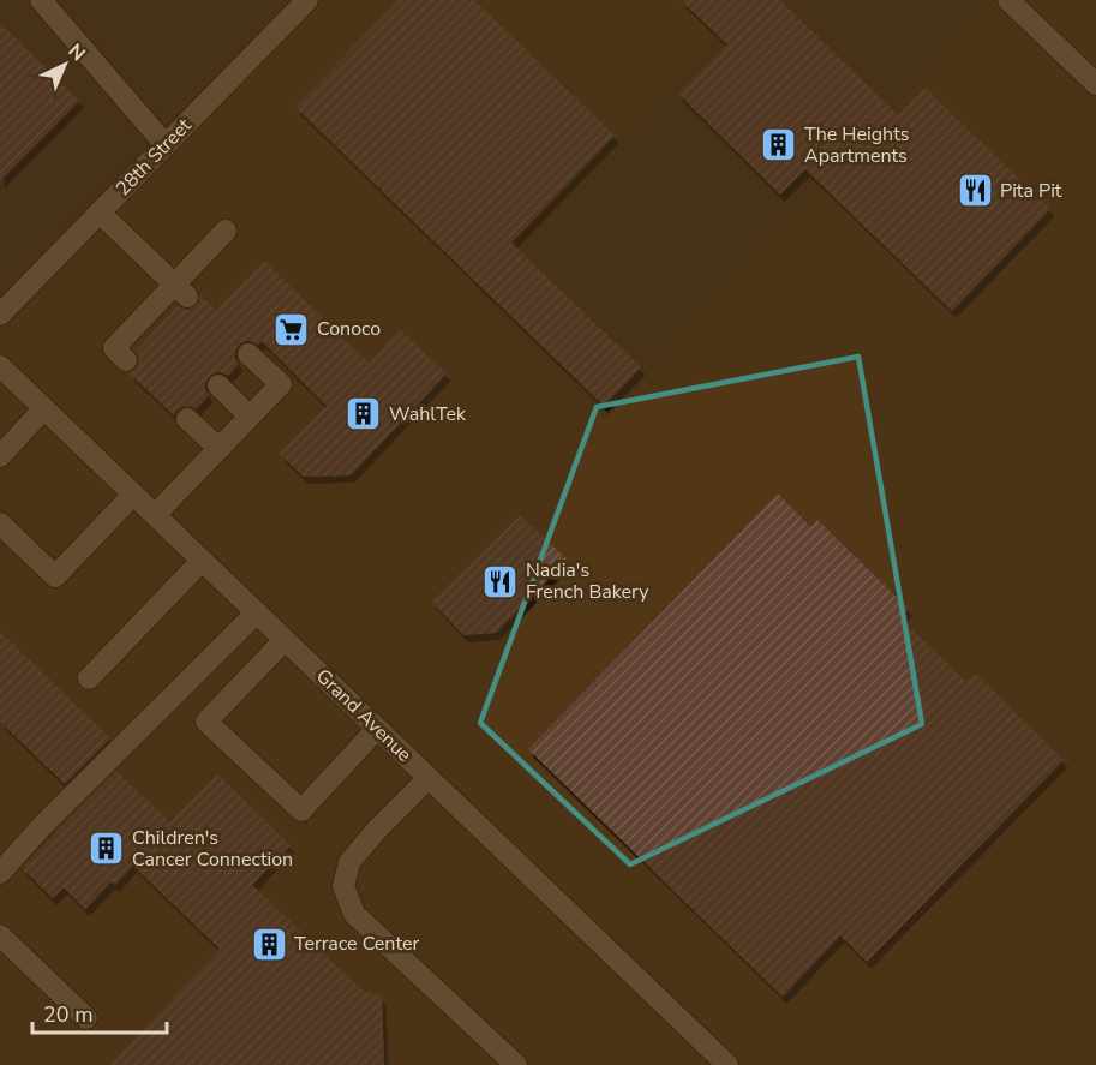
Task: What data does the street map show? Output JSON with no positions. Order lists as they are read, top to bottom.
{
  "streets": {
    "main road": ["28th Street", "Grand Avenue"]
  },
  "places": {
    "building": [
      "The Heights Apartments",
      "WahlTek",
      "Children's Cancer Connection",
      "Terrace Center"
    ],
    "restaurant": ["Pita Pit", "Nadia's French Bakery"],
    "supermarket": ["Conoco"]
  },
  "scale_bar": "20 m",
  "north": "top right"
}
